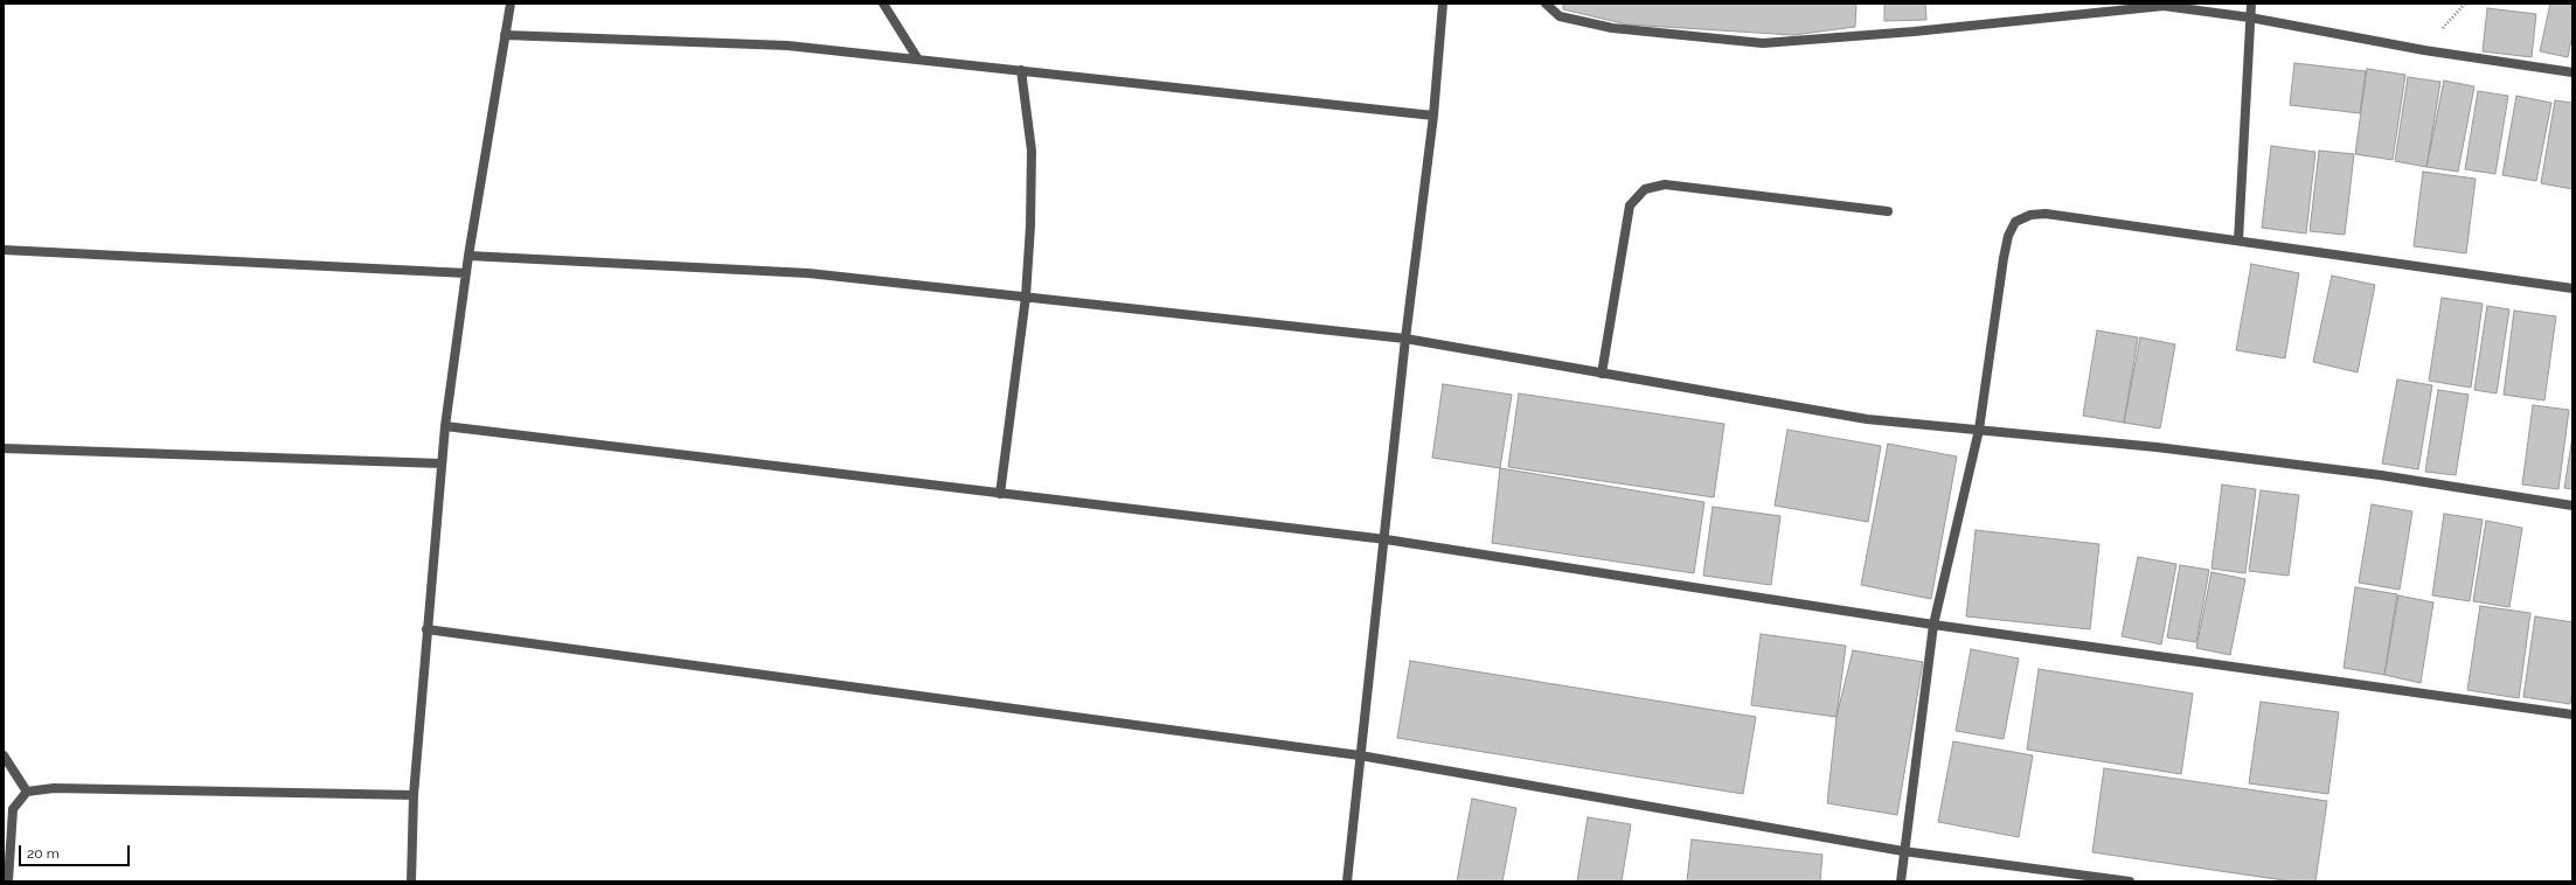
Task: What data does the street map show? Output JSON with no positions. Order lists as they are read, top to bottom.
{
  "scale_bar": "20 m"
}
